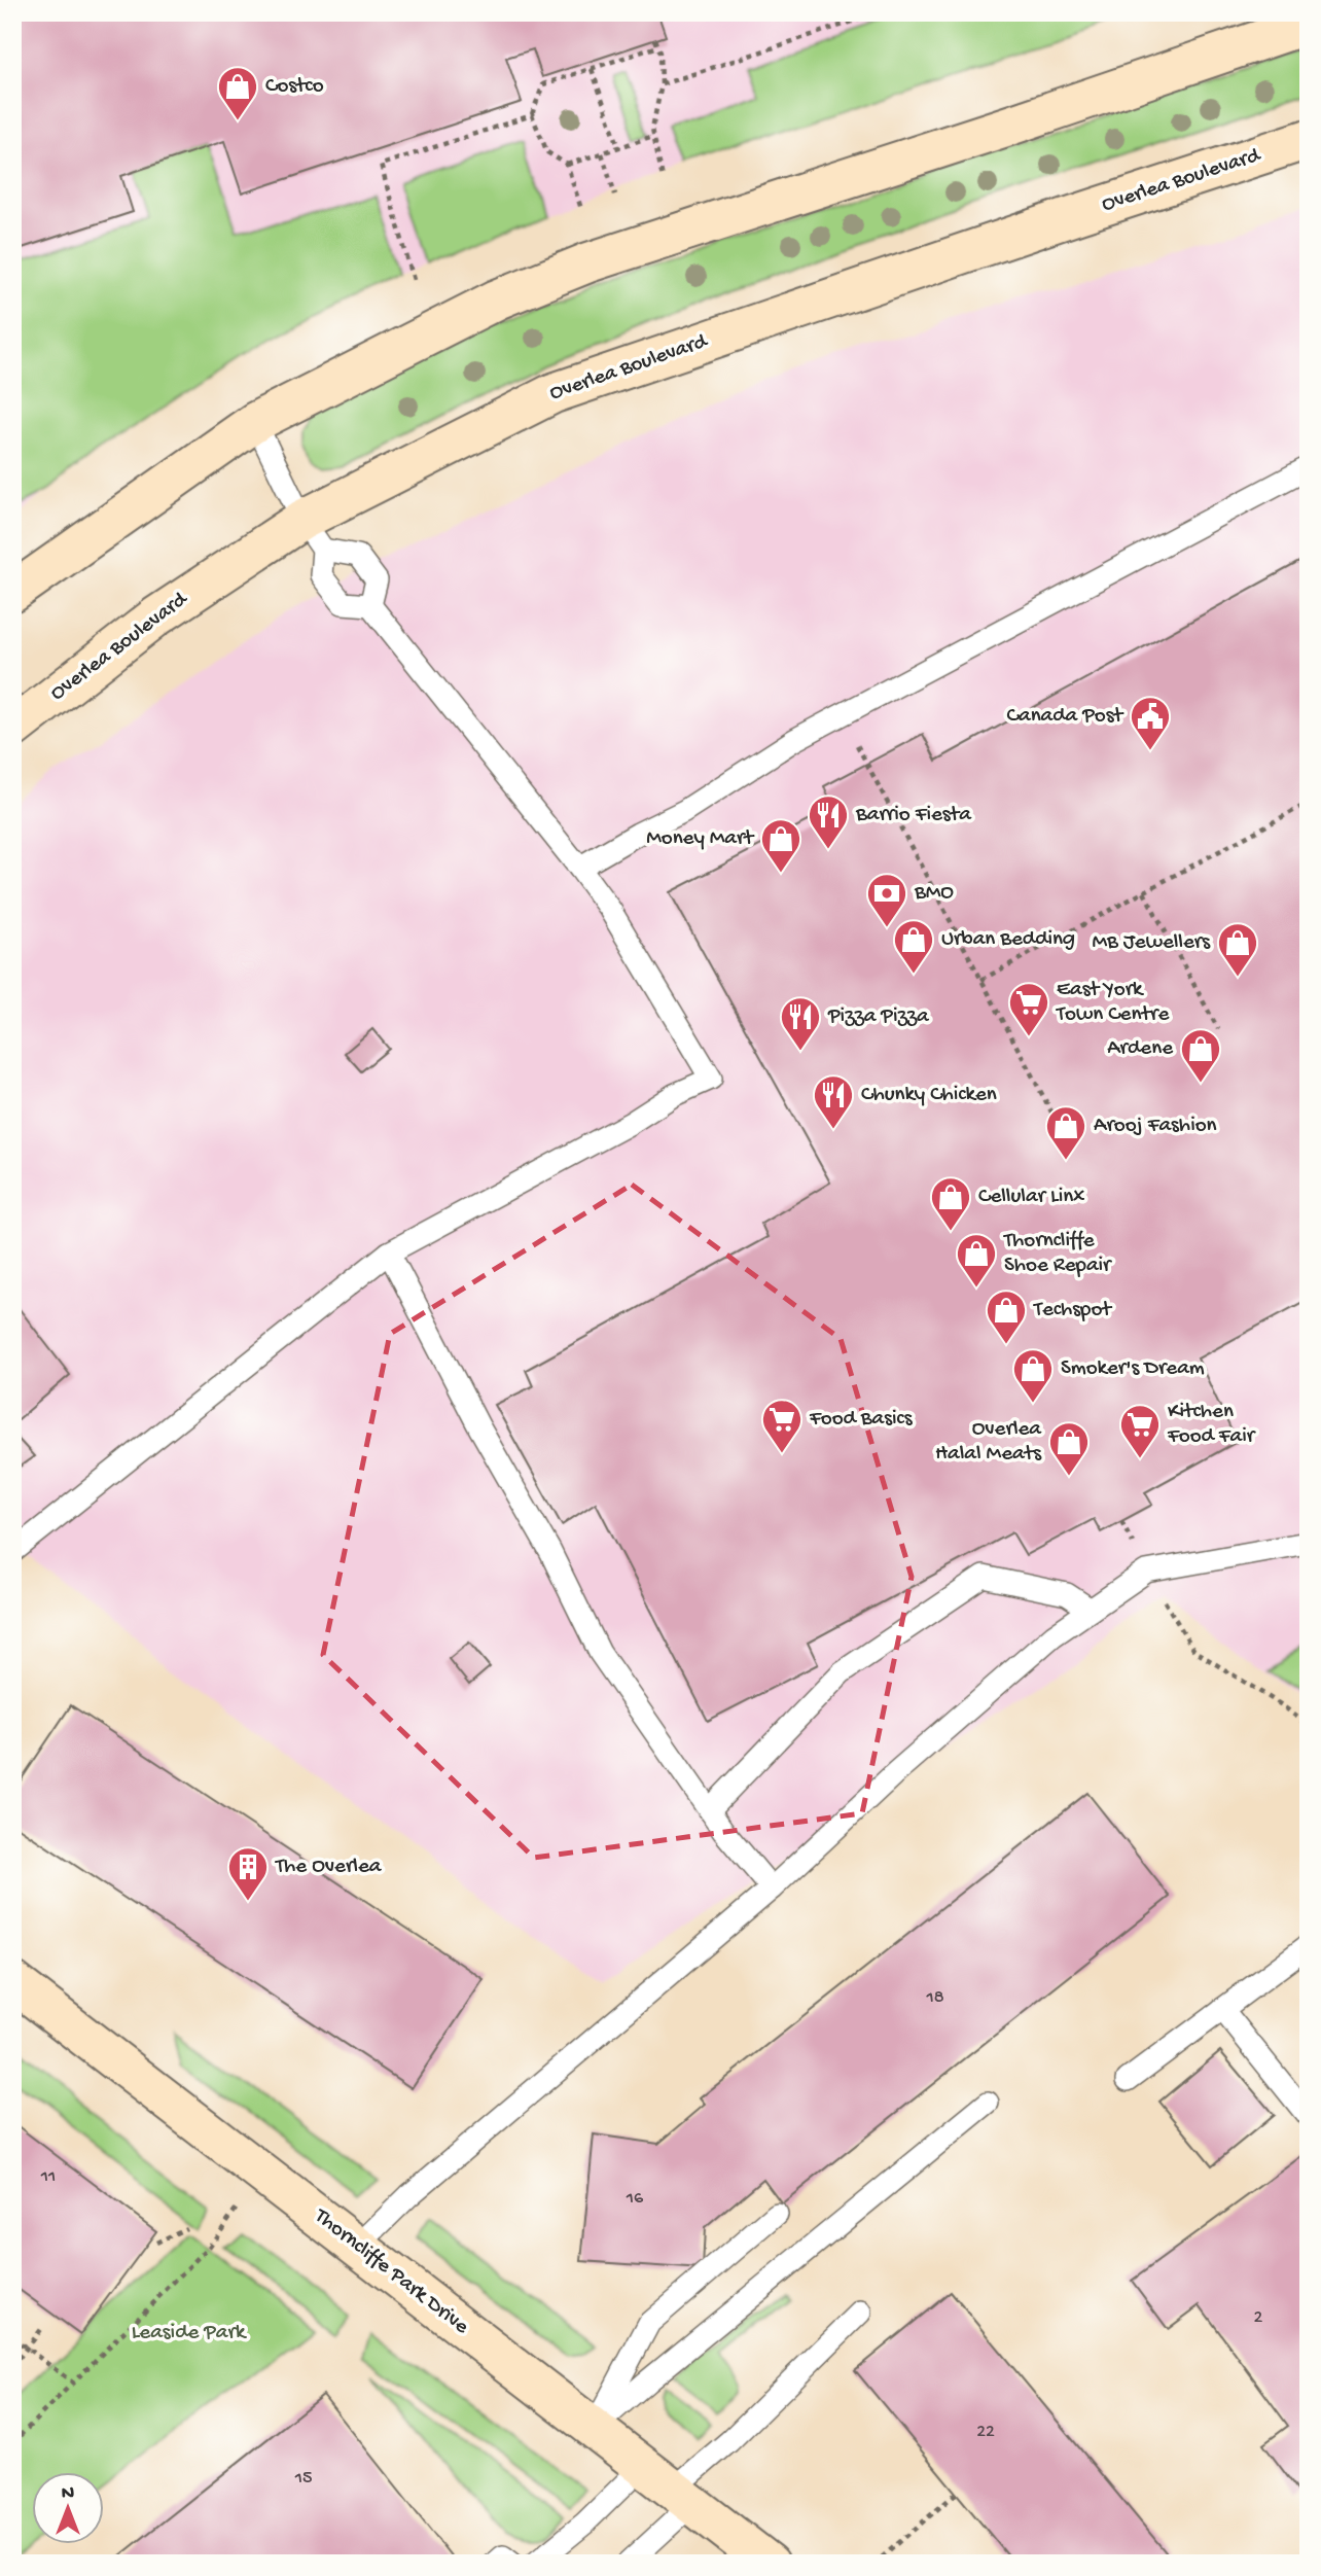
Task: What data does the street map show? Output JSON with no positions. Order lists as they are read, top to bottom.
{
  "streets": {
    "main road": ["Overlea Boulevard", "Thorncliffe Park Drive"]
  },
  "parks": ["Leaside Park"],
  "places": {
    "shop": [
      "Costco",
      "Money Mart",
      "Urban Bedding",
      "MB Jewellers",
      "Ardene",
      "Arooj Fashion",
      "Cellular Linx",
      "Thorncliffe Shoe Repair",
      "Techspot",
      "Smoker's Dream",
      "Overlea Halal Meats"
    ],
    "public building": ["Canada Post"],
    "restaurant": ["Barrio Fiesta", "Pizza Pizza", "Chunky Chicken"],
    "bank": ["BMO"],
    "supermarket": ["East York Town Centre", "Food Basics", "Kitchen Food Fair"],
    "building": ["The Overlea"]
  },
  "house_numbers": [
    "18",
    "11",
    "16",
    "2",
    "22",
    "15"
  ],
  "north": "top"
}
